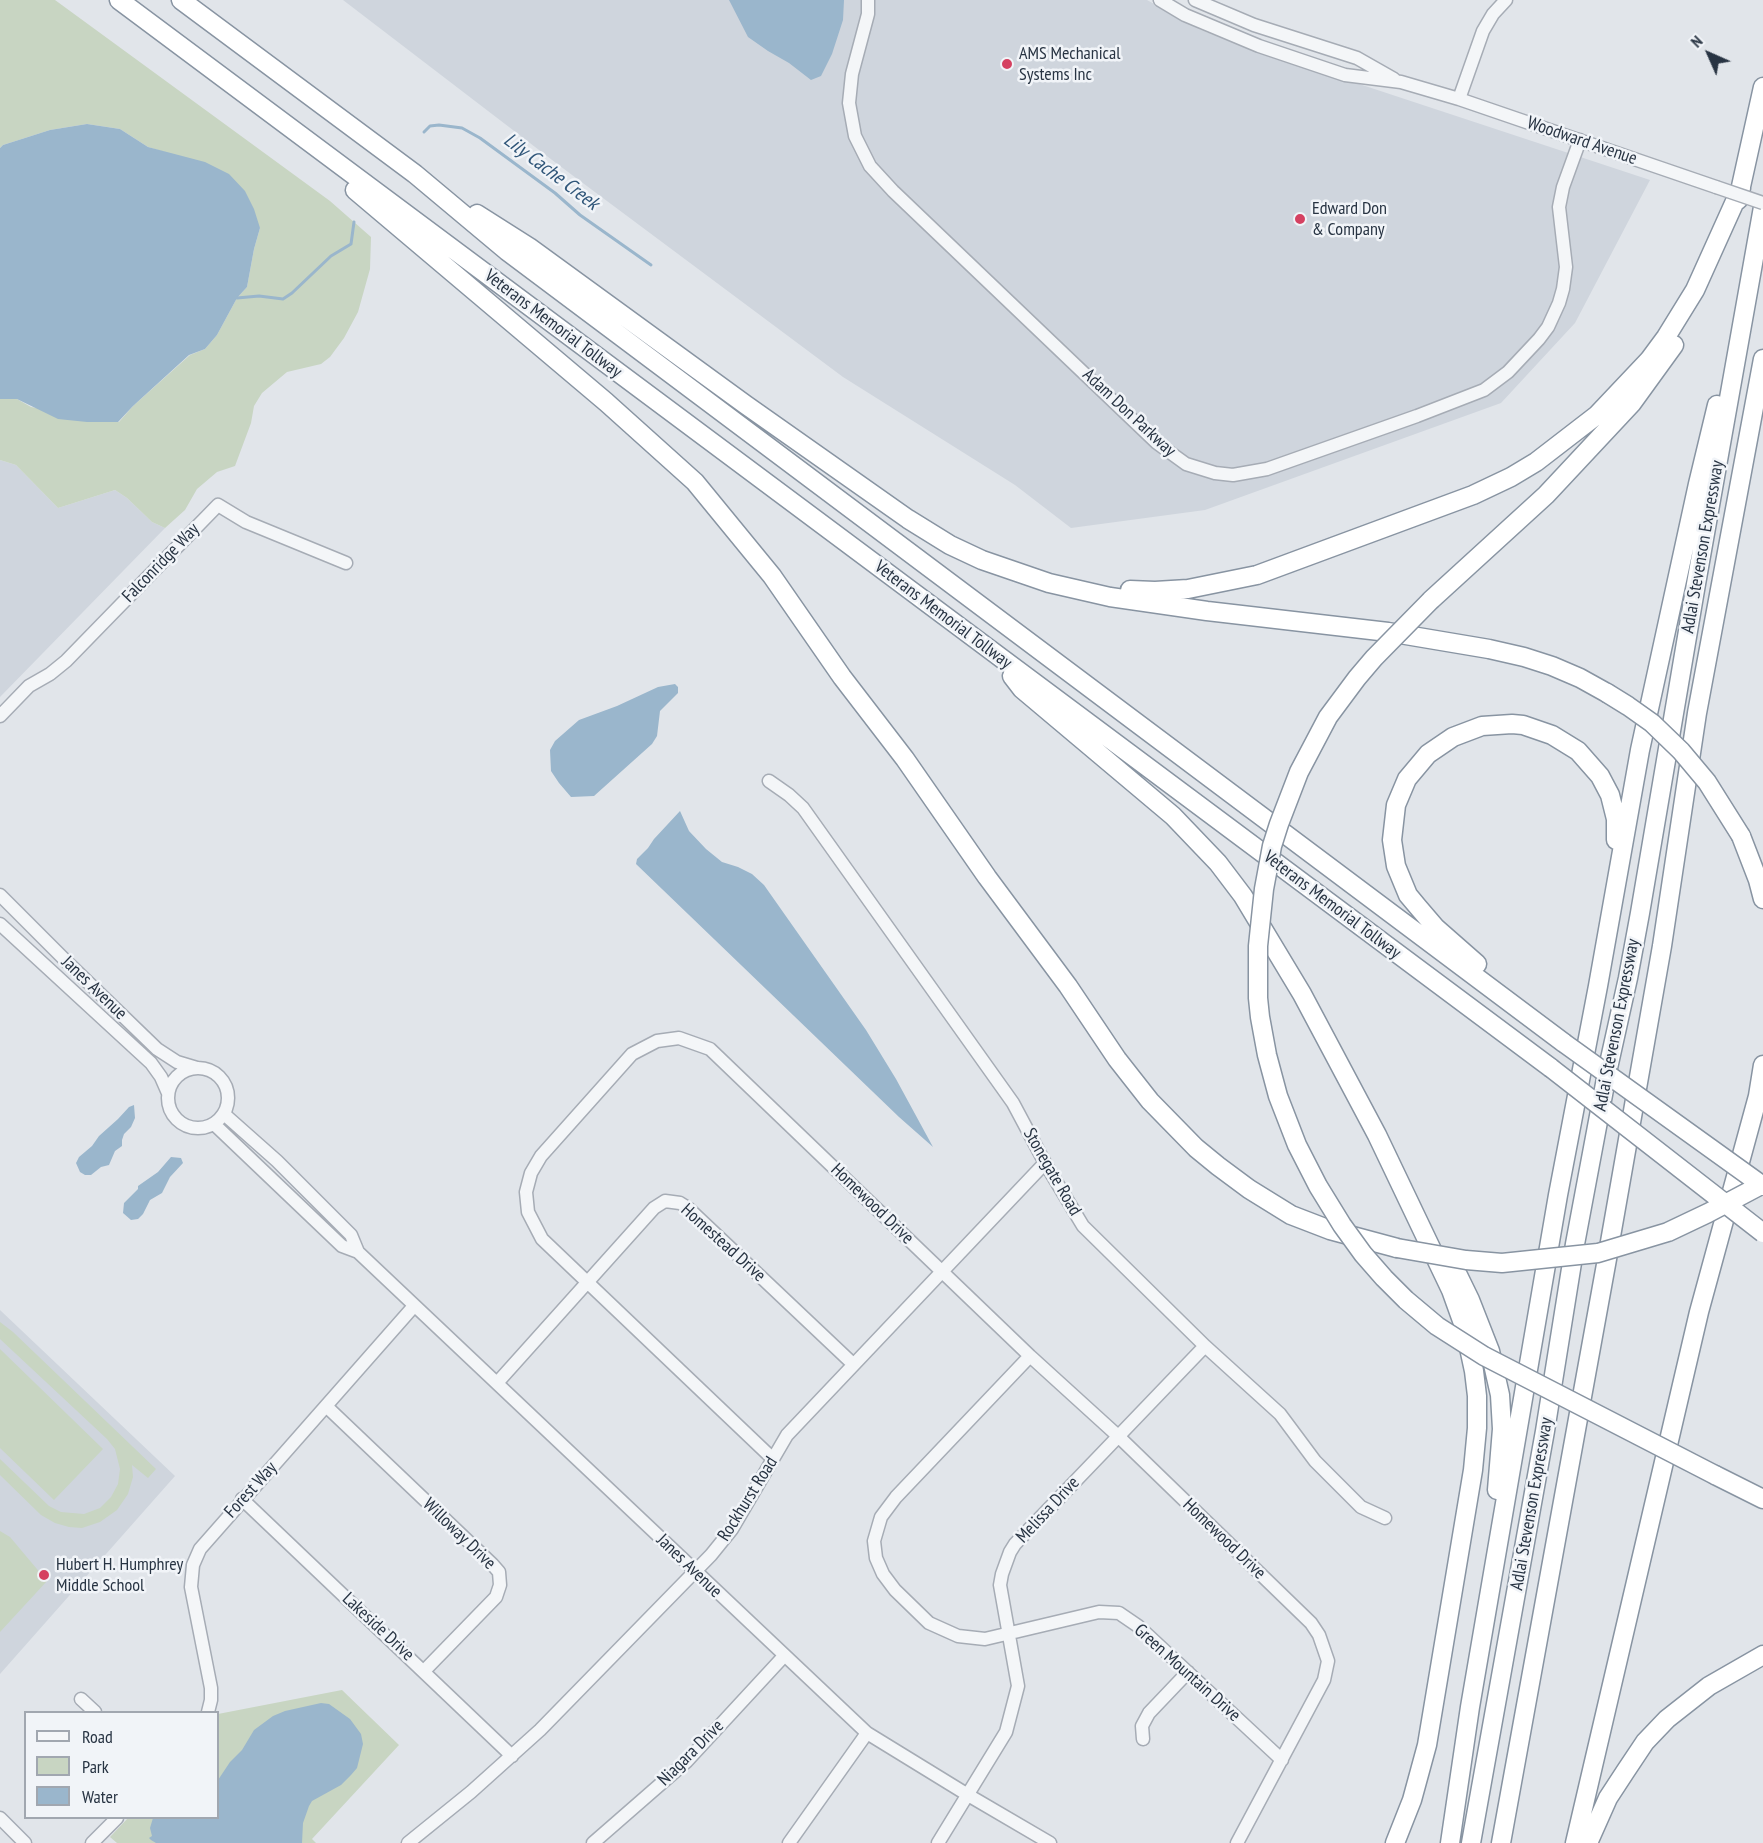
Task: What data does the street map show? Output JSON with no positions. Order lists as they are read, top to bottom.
{
  "streets": {
    "highway": ["Veterans Memorial Tollway", "Adlai Stevenson Expressway"],
    "street": [
      "Woodward Avenue",
      "Adam Don Parkway",
      "Falconridge Way",
      "Janes Avenue",
      "Stonegate Road",
      "Homewood Drive",
      "Homestead Drive",
      "Forest Way",
      "Rockhurst Road",
      "Melissa Drive",
      "Willoway Drive",
      "Lakeside Drive",
      "Green Mountain Drive",
      "Niagara Drive"
    ]
  },
  "crossings": [
    ["Woodward Avenue", "Adam Don Parkway"],
    ["Janes Avenue", "Homestead Drive"],
    ["Janes Avenue", "Forest Way"],
    ["Janes Avenue", "Rockhurst Road"],
    ["Janes Avenue", "Melissa Drive"],
    ["Janes Avenue", "Niagara Drive"],
    ["Stonegate Road", "Rockhurst Road"],
    ["Stonegate Road", "Melissa Drive"],
    ["Homewood Drive", "Homestead Drive"],
    ["Homewood Drive", "Rockhurst Road"],
    ["Homewood Drive", "Melissa Drive"],
    ["Homewood Drive", "Green Mountain Drive"],
    ["Homestead Drive", "Rockhurst Road"],
    ["Forest Way", "Willoway Drive"],
    ["Forest Way", "Lakeside Drive"],
    ["Rockhurst Road", "Lakeside Drive"],
    ["Melissa Drive", "Green Mountain Drive"],
    ["Willoway Drive", "Lakeside Drive"]
  ],
  "water": ["Lily Cache Creek"],
  "places": ["AMS Mechanical Systems Inc", "Edward Don & Company", "Hubert H. Humphrey Middle School"],
  "legend": ["Road", "Park", "Water"],
  "north": "top left"
}
